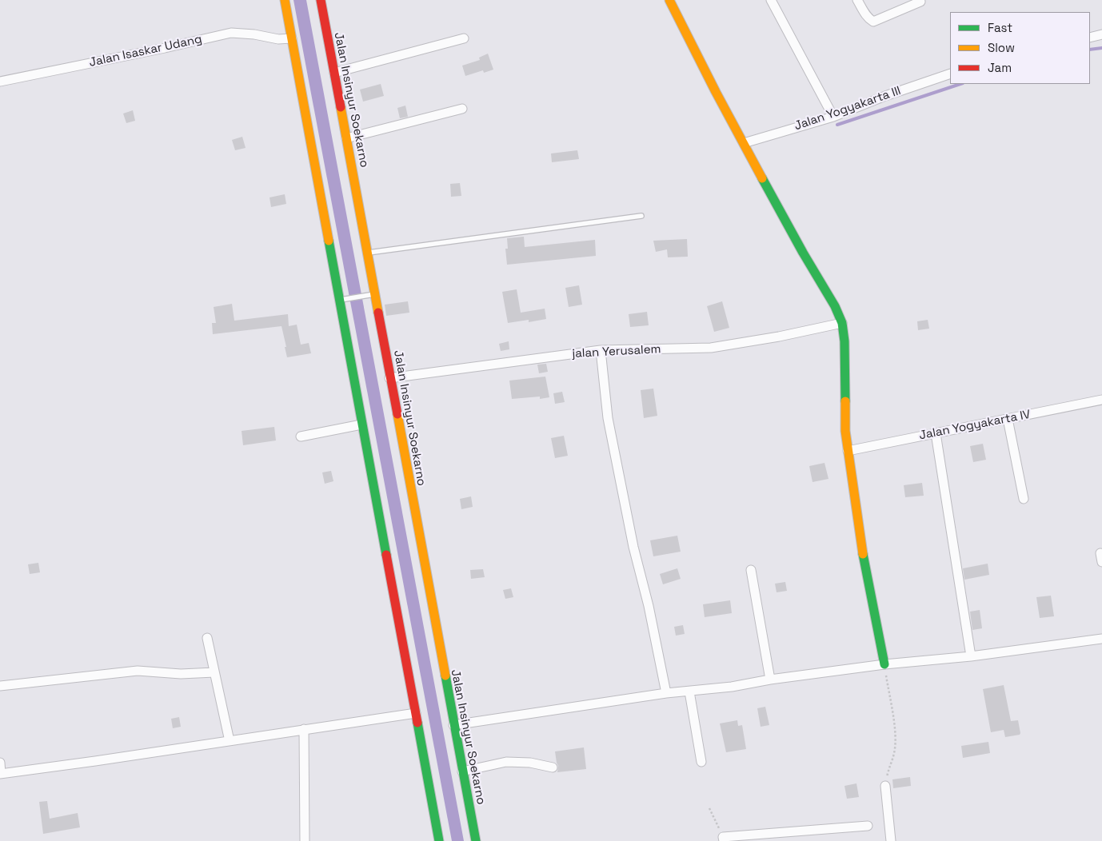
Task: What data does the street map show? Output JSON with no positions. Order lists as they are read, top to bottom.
{
  "streets": {
    "street": [
      "Jalan Isaskar Udang",
      "Jalan Insinyur Soekarno",
      "Jalan Yogyakarta III",
      "jalan Yerusalem",
      "Jalan Yogyakarta IV"
    ]
  },
  "crossings": [
    ["Jalan Insinyur Soekarno", "jalan Yerusalem"]
  ],
  "legend": ["Fast", "Slow", "Jam"]
}
